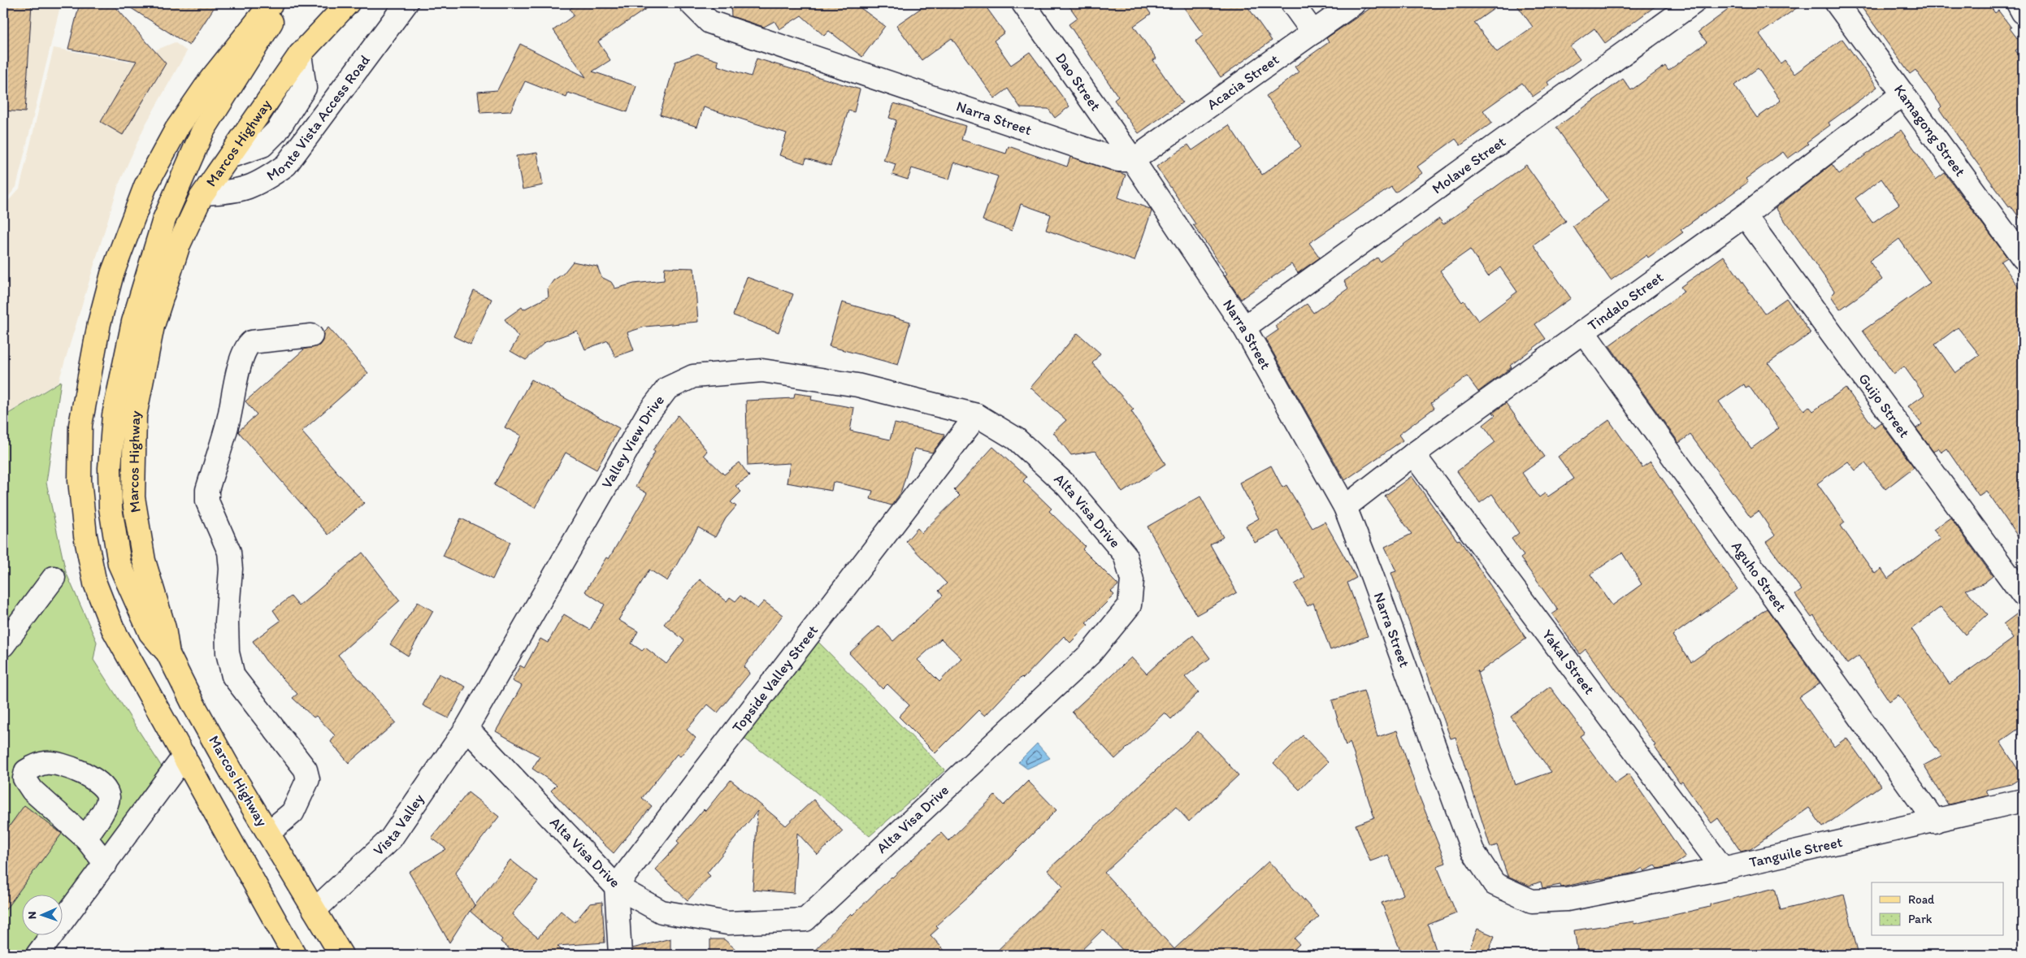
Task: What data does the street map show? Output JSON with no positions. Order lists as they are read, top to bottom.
{
  "streets": {
    "main road": ["Marcos Highway"],
    "street": [
      "Dao Street",
      "Acacia Street",
      "Monte Vista Access Road",
      "Narra Street",
      "Kamagong Street",
      "Molave Street",
      "Tindalo Street",
      "Guijo Street",
      "Valley View Drive",
      "Alta Visa Drive",
      "Aguho Street",
      "Yakal Street",
      "Topside Valley Street",
      "Vista Valley",
      "Tanguile Street"
    ]
  },
  "crossings": [
    ["Dao Street", "Acacia Street"],
    ["Dao Street", "Narra Street"],
    ["Acacia Street", "Narra Street"],
    ["Monte Vista Access Road", "Marcos Highway"],
    ["Narra Street", "Molave Street"],
    ["Narra Street", "Tindalo Street"],
    ["Narra Street", "Tanguile Street"],
    ["Kamagong Street", "Tindalo Street"],
    ["Marcos Highway", "Vista Valley"],
    ["Tindalo Street", "Guijo Street"],
    ["Tindalo Street", "Aguho Street"],
    ["Tindalo Street", "Yakal Street"],
    ["Valley View Drive", "Alta Visa Drive"],
    ["Valley View Drive", "Topside Valley Street"],
    ["Valley View Drive", "Vista Valley"],
    ["Alta Visa Drive", "Topside Valley Street"],
    ["Alta Visa Drive", "Vista Valley"],
    ["Aguho Street", "Tanguile Street"],
    ["Yakal Street", "Tanguile Street"]
  ],
  "legend": ["Road", "Park"],
  "north": "left"
}
